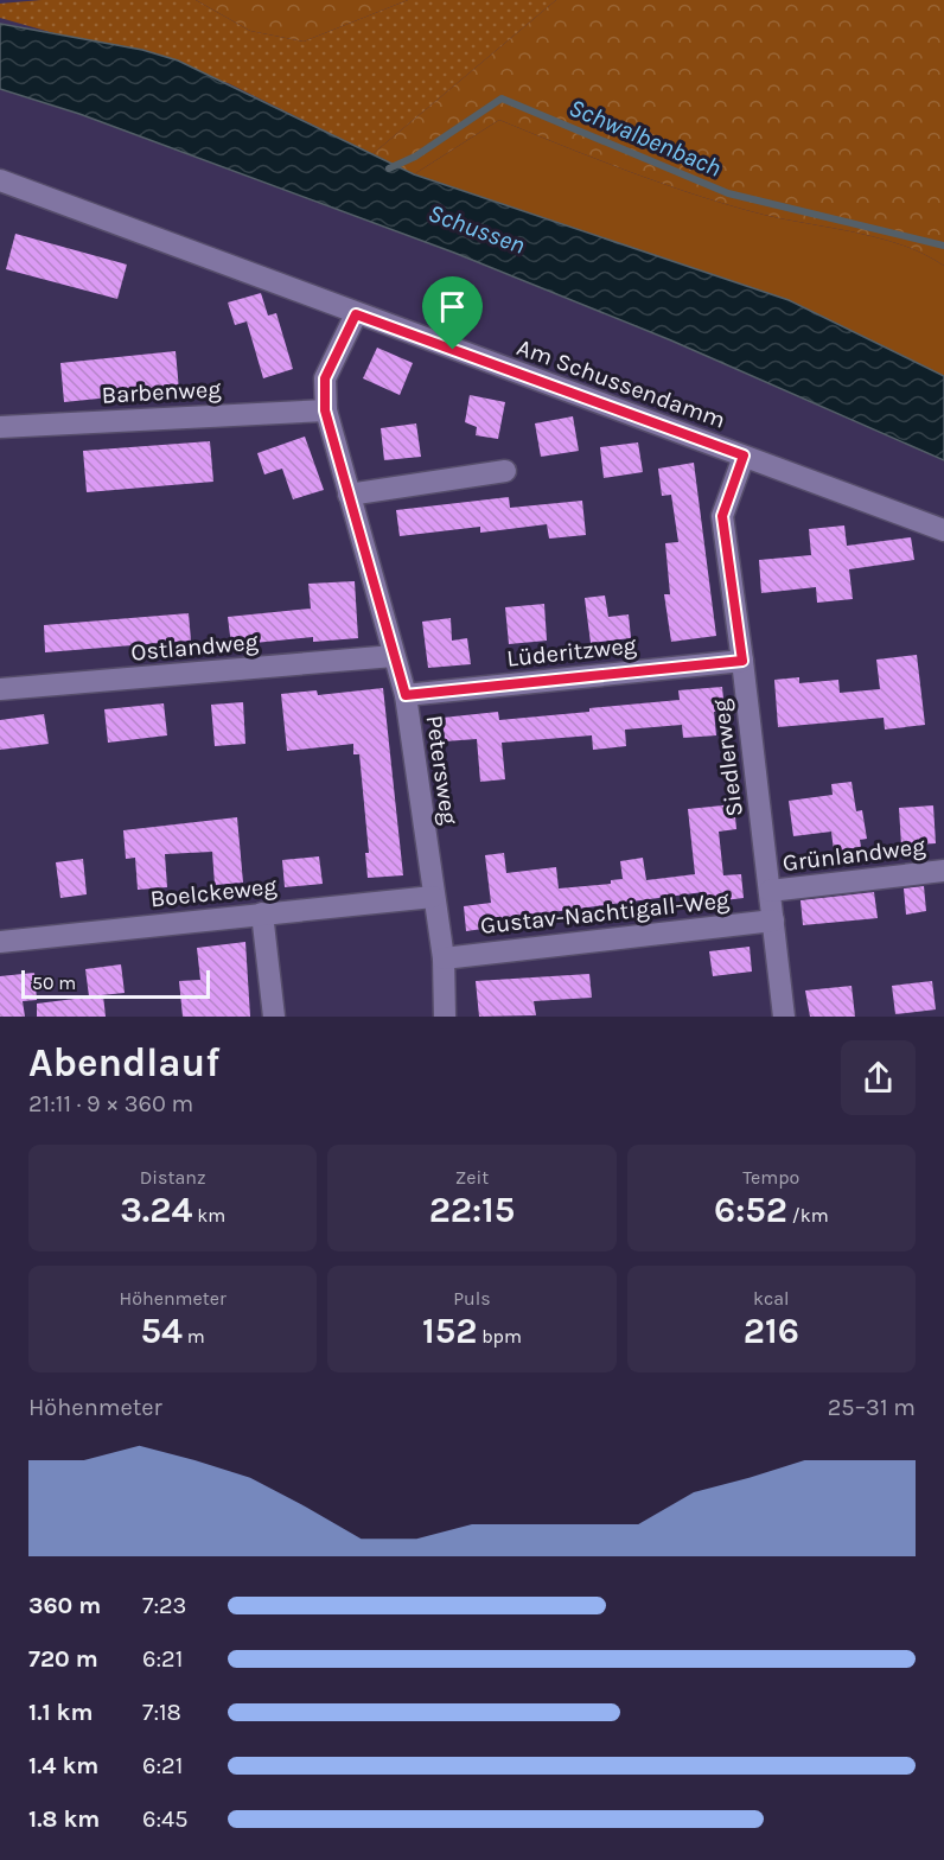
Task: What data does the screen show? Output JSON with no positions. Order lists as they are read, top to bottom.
{
  "streets": {
    "street": [
      "Am Schussendamm",
      "Barbenweg",
      "Ostlandweg",
      "Lüderitzweg",
      "Siedlerweg",
      "Petersweg",
      "Grünlandweg",
      "Boelckeweg",
      "Gustav-Nachtigall-Weg"
    ]
  },
  "crossings": [
    ["Am Schussendamm", "Siedlerweg"],
    ["Am Schussendamm", "Petersweg"],
    ["Barbenweg", "Petersweg"],
    ["Ostlandweg", "Petersweg"],
    ["Lüderitzweg", "Siedlerweg"],
    ["Lüderitzweg", "Petersweg"],
    ["Siedlerweg", "Grünlandweg"],
    ["Siedlerweg", "Gustav-Nachtigall-Weg"],
    ["Petersweg", "Boelckeweg"],
    ["Petersweg", "Gustav-Nachtigall-Weg"]
  ],
  "water": ["Schwalbenbach", "Schussen"],
  "scale_bar": "50 m",
  "page": {
    "scale": "50 m",
    "heading": ["Abendlauf", "21:11 · 9 × 360 m"],
    "stats": [
      ["Distanz", "3.24 km"],
      ["Zeit", "22:15"],
      ["Tempo", "6:52 /km"],
      ["Höhenmeter", "54 m"],
      ["Puls", "152 bpm"],
      ["kcal", "216"]
    ],
    "chart": ["Höhenmeter", "25–31 m"],
    "list": [
      {
        "name": "360 m",
        "note": "7:23"
      },
      {
        "name": "720 m",
        "note": "6:21"
      },
      {
        "name": "1.1 km",
        "note": "7:18"
      },
      {
        "name": "1.4 km",
        "note": "6:21"
      },
      {
        "name": "1.8 km",
        "note": "6:45"
      }
    ]
  }
}
